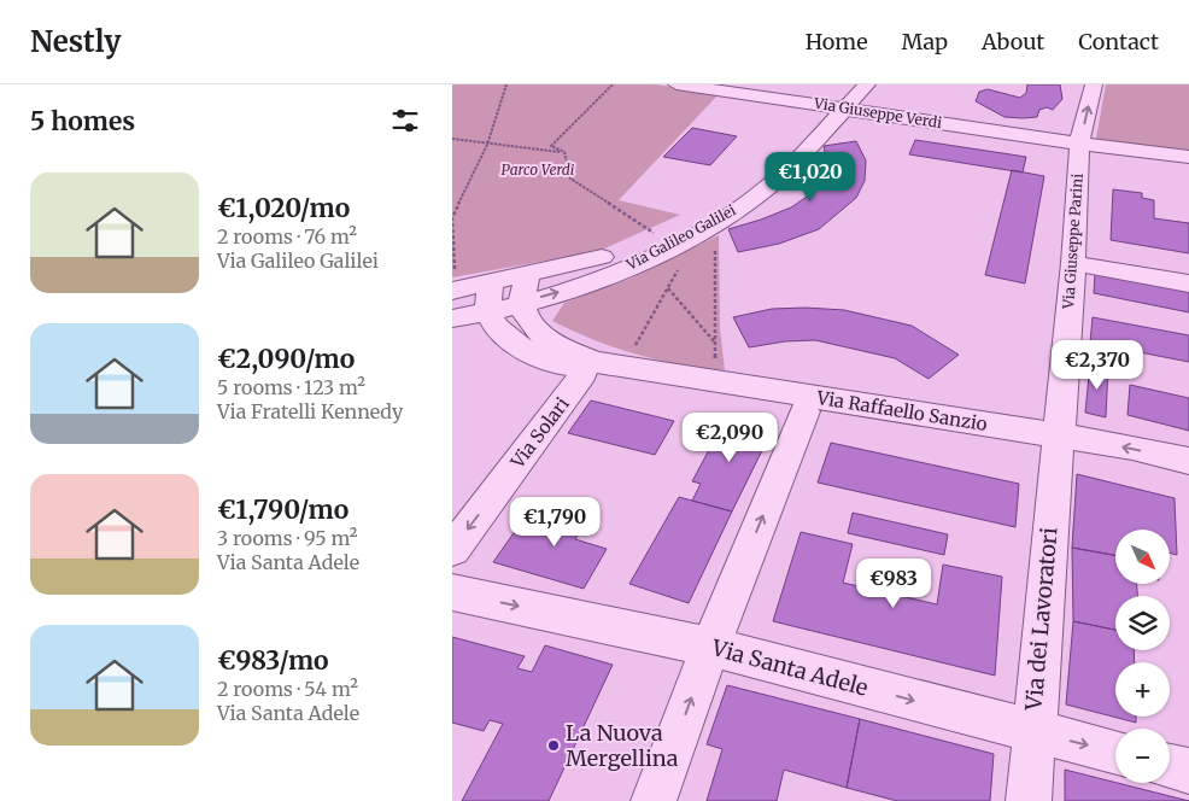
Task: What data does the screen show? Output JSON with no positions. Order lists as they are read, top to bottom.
{
  "streets": {
    "street": [
      "Via Giuseppe Verdi",
      "Via Galileo Galilei",
      "Via Giuseppe Parini",
      "Via Raffaello Sanzio",
      "Via Solari",
      "Via dei Lavoratori",
      "Via Santa Adele"
    ]
  },
  "crossings": [
    ["Via Giuseppe Verdi", "Via Galileo Galilei"],
    ["Via Giuseppe Verdi", "Via Giuseppe Parini"],
    ["Via Galileo Galilei", "Via Raffaello Sanzio"],
    ["Via Giuseppe Parini", "Via Raffaello Sanzio"],
    ["Via Giuseppe Parini", "Via dei Lavoratori"],
    ["Via Raffaello Sanzio", "Via Solari"],
    ["Via Raffaello Sanzio", "Via dei Lavoratori"],
    ["Via dei Lavoratori", "Via Santa Adele"]
  ],
  "one_way": ["Via Santa Adele"],
  "parks": ["Parco Verdi"],
  "places": ["La Nuova Mergellina"],
  "north": "bottom right",
  "page": {
    "header": "Nestly",
    "nav": [
      "Home",
      "Map",
      "About",
      "Contact"
    ],
    "heading": "5 homes",
    "price": [
      "€1,020",
      "€2,370",
      "€2,090",
      "€1,790",
      "€983"
    ],
    "list": [
      {
        "name": "€1,020/mo",
        "note": "2 rooms · 76 m² · Via Galileo Galilei"
      },
      {
        "name": "€2,090/mo",
        "note": "5 rooms · 123 m² · Via Fratelli Kennedy"
      },
      {
        "name": "€1,790/mo",
        "note": "3 rooms · 95 m² · Via Santa Adele"
      },
      {
        "name": "€983/mo",
        "note": "2 rooms · 54 m² · Via Santa Adele"
      }
    ],
    "map_buttons": ["+", "−"]
  }
}
